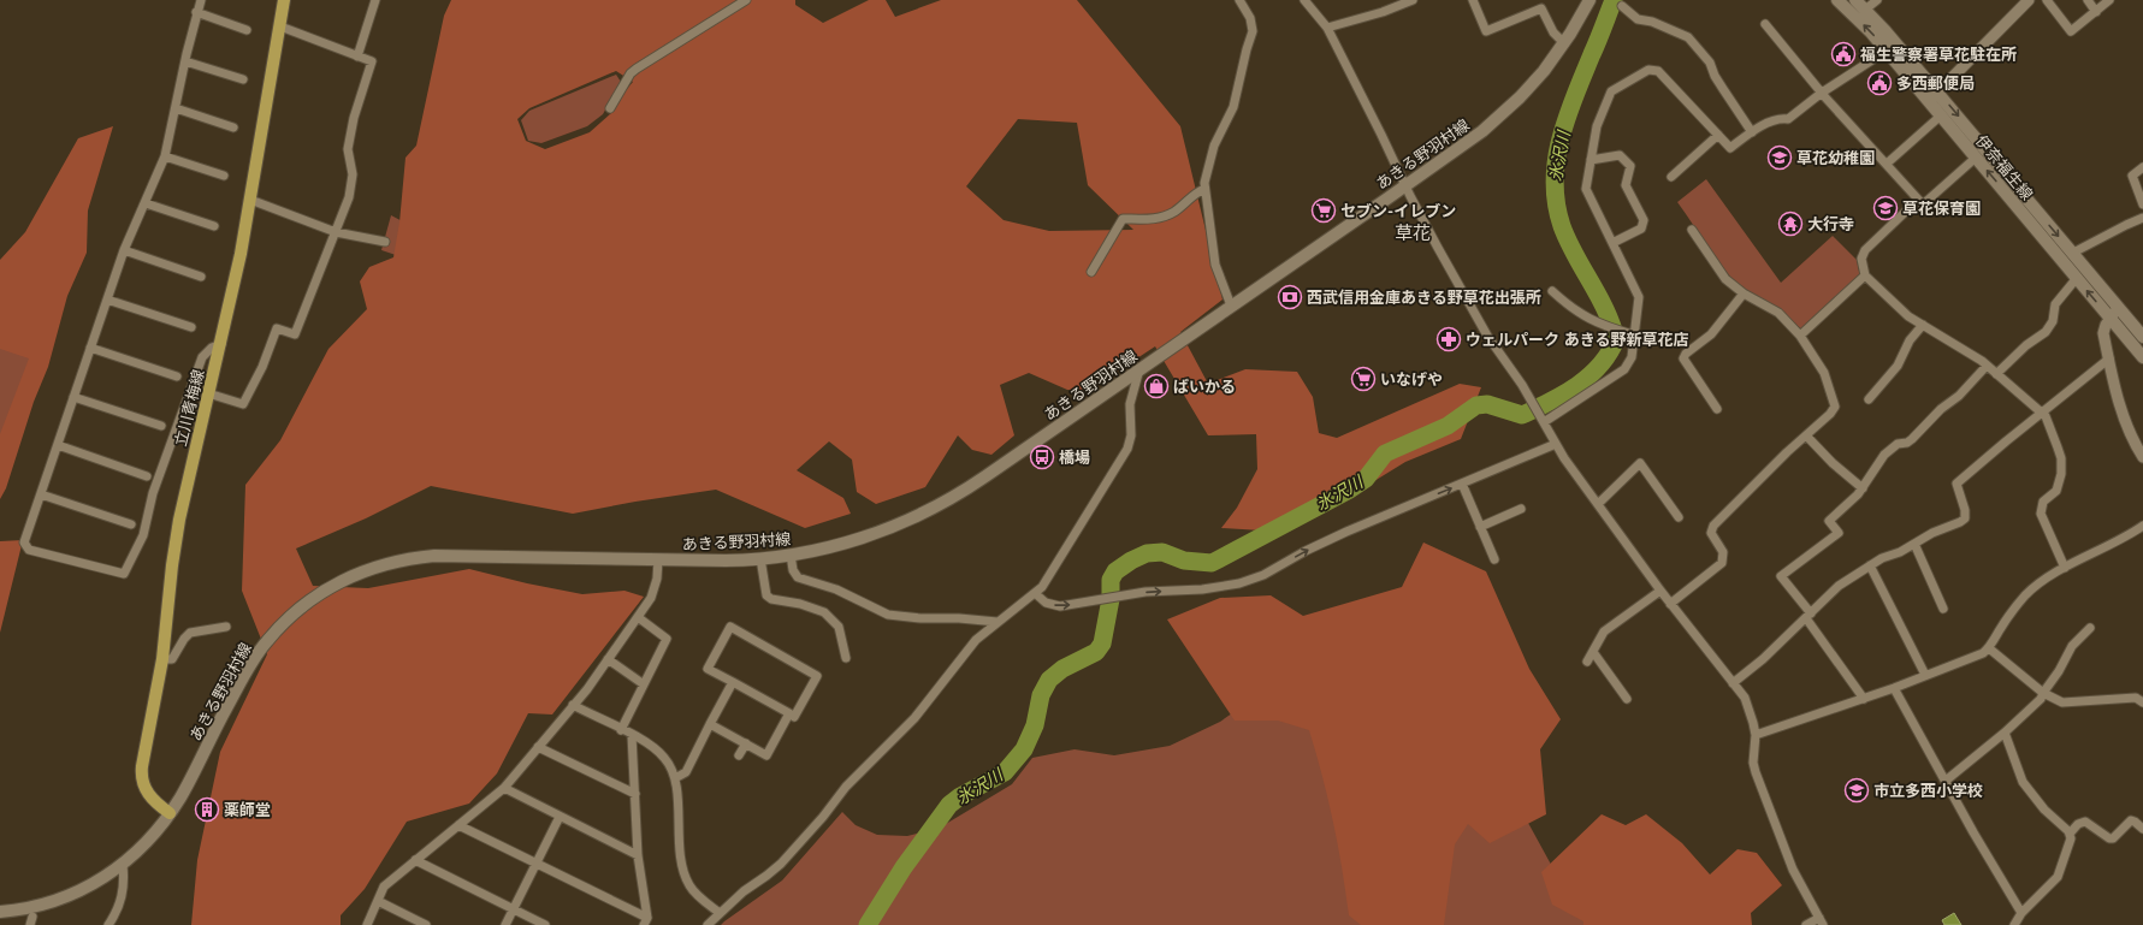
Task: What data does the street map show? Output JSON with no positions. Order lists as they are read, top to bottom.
{
  "streets": {
    "main road": ["あきる野羽村線", "伊奈福生線", "立川青梅線"]
  },
  "crossings": [
    ["あきる野羽村線", "立川青梅線"]
  ],
  "districts": ["草花"],
  "water": ["氷沢川"],
  "places": {
    "public building": ["福生警察署草花駐在所", "多西郵便局"],
    "school or university": ["草花幼稚園", "草花保育園", "市立多西小学校"],
    "supermarket": ["セブン-イレブン", "いなげや"],
    "temple": ["大行寺"],
    "bank": ["西武信用金庫あきる野草花出張所"],
    "pharmacy": ["ウェルパーク あきる野新草花店"],
    "shop": ["ばいかる"],
    "bus stop": ["橋場"],
    "building": ["薬師堂"]
  }
}
